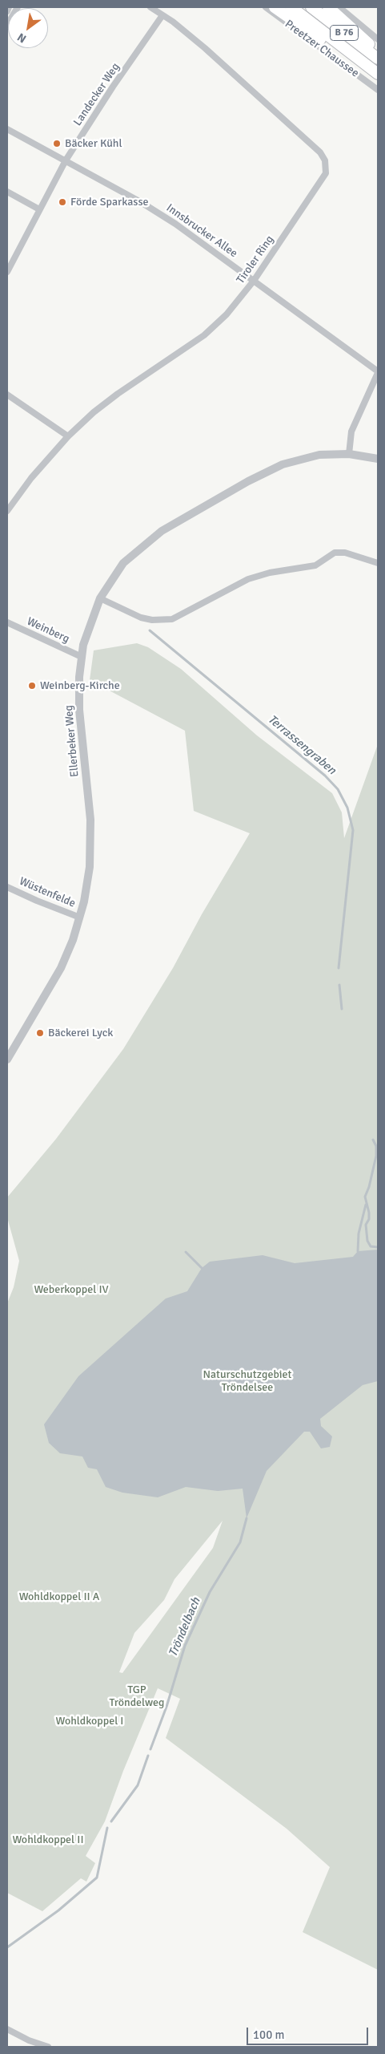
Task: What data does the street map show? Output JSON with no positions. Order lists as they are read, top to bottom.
{
  "streets": {
    "highway": ["B 76", "Preetzer Chaussee"],
    "street": [
      "Landecker Weg",
      "Innsbrucker Allee",
      "Tiroler Ring",
      "Weinberg",
      "Ellerbeker Weg",
      "Wüstenfelde"
    ]
  },
  "crossings": [
    ["Landecker Weg", "Innsbrucker Allee"],
    ["Landecker Weg", "Tiroler Ring"],
    ["Innsbrucker Allee", "Tiroler Ring"],
    ["Weinberg", "Ellerbeker Weg"],
    ["Ellerbeker Weg", "Wüstenfelde"]
  ],
  "water": ["Terrassengraben", "Tröndelbach"],
  "parks": [
    "Weberkoppel IV",
    "Naturschutzgebiet Tröndelsee",
    "Wohldkoppel II A",
    "TGP Tröndelweg",
    "Wohldkoppel I",
    "Wohldkoppel II"
  ],
  "places": [
    "Bäcker Kühl",
    "Förde Sparkasse",
    "Weinberg-Kirche",
    "Bäckerei Lyck"
  ],
  "scale_bar": "100 m",
  "north": "bottom left"
}
